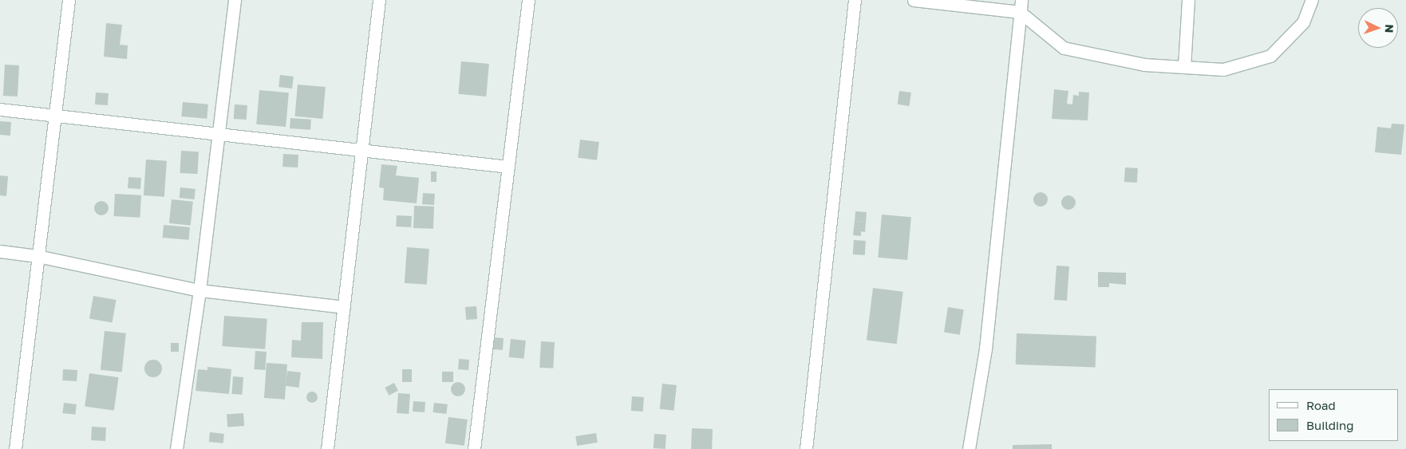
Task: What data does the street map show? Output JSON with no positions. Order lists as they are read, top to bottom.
{
  "legend": ["Road", "Building"],
  "north": "right"
}
